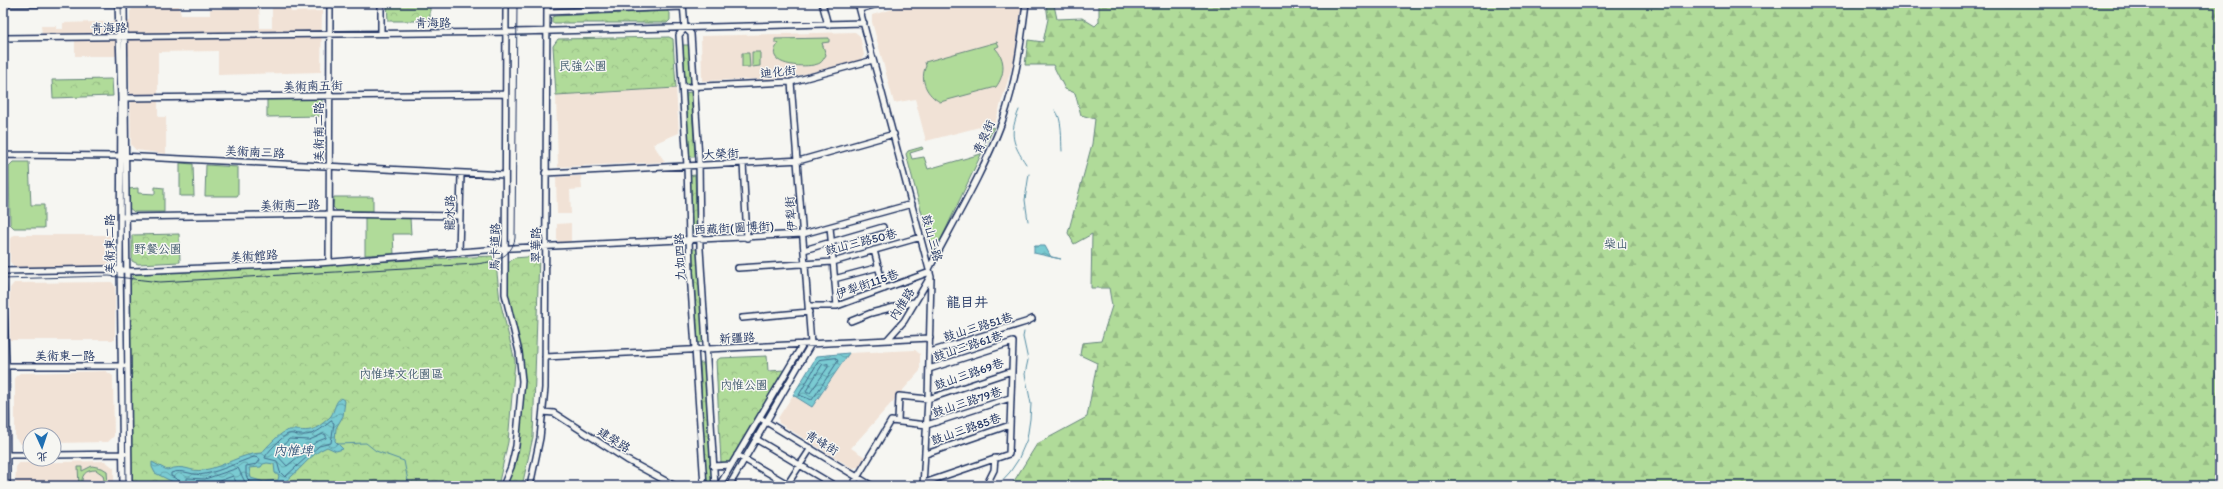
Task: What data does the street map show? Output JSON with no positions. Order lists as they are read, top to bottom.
{
  "streets": {
    "street": [
      "青海路",
      "迪化街",
      "美術南五街",
      "美術南二路",
      "青泉街",
      "美術南三路",
      "大榮街",
      "美術南一路",
      "龍水路",
      "伊犁街",
      "西藏街(圖博街)",
      "鼓山三路",
      "鼓山三路50巷",
      "美術東二路",
      "翠華路",
      "馬卡道路",
      "美術館路",
      "九如四路",
      "伊犁街115巷",
      "內惟路",
      "鼓山三路51巷",
      "新疆路",
      "鼓山三路61巷",
      "美術東一路",
      "鼓山三路69巷",
      "鼓山三路79巷",
      "鼓山三路85巷",
      "建榮路",
      "青峰街"
    ]
  },
  "crossings": [
    ["青海路", "美術南二路"],
    ["青海路", "鼓山三路"],
    ["青海路", "美術東二路"],
    ["青海路", "翠華路"],
    ["青海路", "馬卡道路"],
    ["青海路", "九如四路"],
    ["迪化街", "伊犁街"],
    ["迪化街", "鼓山三路"],
    ["迪化街", "九如四路"],
    ["美術南五街", "美術南二路"],
    ["美術南五街", "美術東二路"],
    ["美術南五街", "馬卡道路"],
    ["美術南二路", "美術南三路"],
    ["美術南二路", "美術南一路"],
    ["美術南二路", "美術館路"],
    ["青泉街", "鼓山三路"],
    ["青泉街", "伊犁街115巷"],
    ["青泉街", "內惟路"],
    ["美術南三路", "龍水路"],
    ["美術南三路", "美術東二路"],
    ["美術南三路", "馬卡道路"],
    ["大榮街", "伊犁街"],
    ["大榮街", "鼓山三路"],
    ["大榮街", "翠華路"],
    ["大榮街", "九如四路"],
    ["美術南一路", "龍水路"],
    ["美術南一路", "美術東二路"],
    ["龍水路", "美術館路"],
    ["伊犁街", "西藏街(圖博街)"],
    ["伊犁街", "鼓山三路50巷"],
    ["伊犁街", "伊犁街115巷"],
    ["伊犁街", "新疆路"],
    ["西藏街(圖博街)", "鼓山三路"],
    ["西藏街(圖博街)", "翠華路"],
    ["西藏街(圖博街)", "馬卡道路"],
    ["西藏街(圖博街)", "美術館路"],
    ["西藏街(圖博街)", "九如四路"],
    ["鼓山三路", "鼓山三路50巷"],
    ["鼓山三路", "伊犁街115巷"],
    ["鼓山三路", "內惟路"],
    ["鼓山三路", "鼓山三路51巷"],
    ["鼓山三路", "新疆路"],
    ["鼓山三路", "鼓山三路61巷"],
    ["鼓山三路", "鼓山三路69巷"],
    ["鼓山三路", "鼓山三路79巷"],
    ["鼓山三路", "鼓山三路85巷"],
    ["美術東二路", "美術館路"],
    ["美術東二路", "美術東一路"],
    ["翠華路", "新疆路"],
    ["翠華路", "建榮路"],
    ["馬卡道路", "美術館路"],
    ["九如四路", "新疆路"],
    ["伊犁街115巷", "內惟路"],
    ["內惟路", "新疆路"],
    ["鼓山三路61巷", "鼓山三路69巷"],
    ["鼓山三路69巷", "鼓山三路79巷"],
    ["鼓山三路79巷", "鼓山三路85巷"]
  ],
  "districts": ["龍目井"],
  "water": ["內惟埤"],
  "parks": [
    "民強公園",
    "柴山",
    "野餐公園",
    "內惟埤文化園區",
    "內惟公園"
  ],
  "north": "bottom"
}
